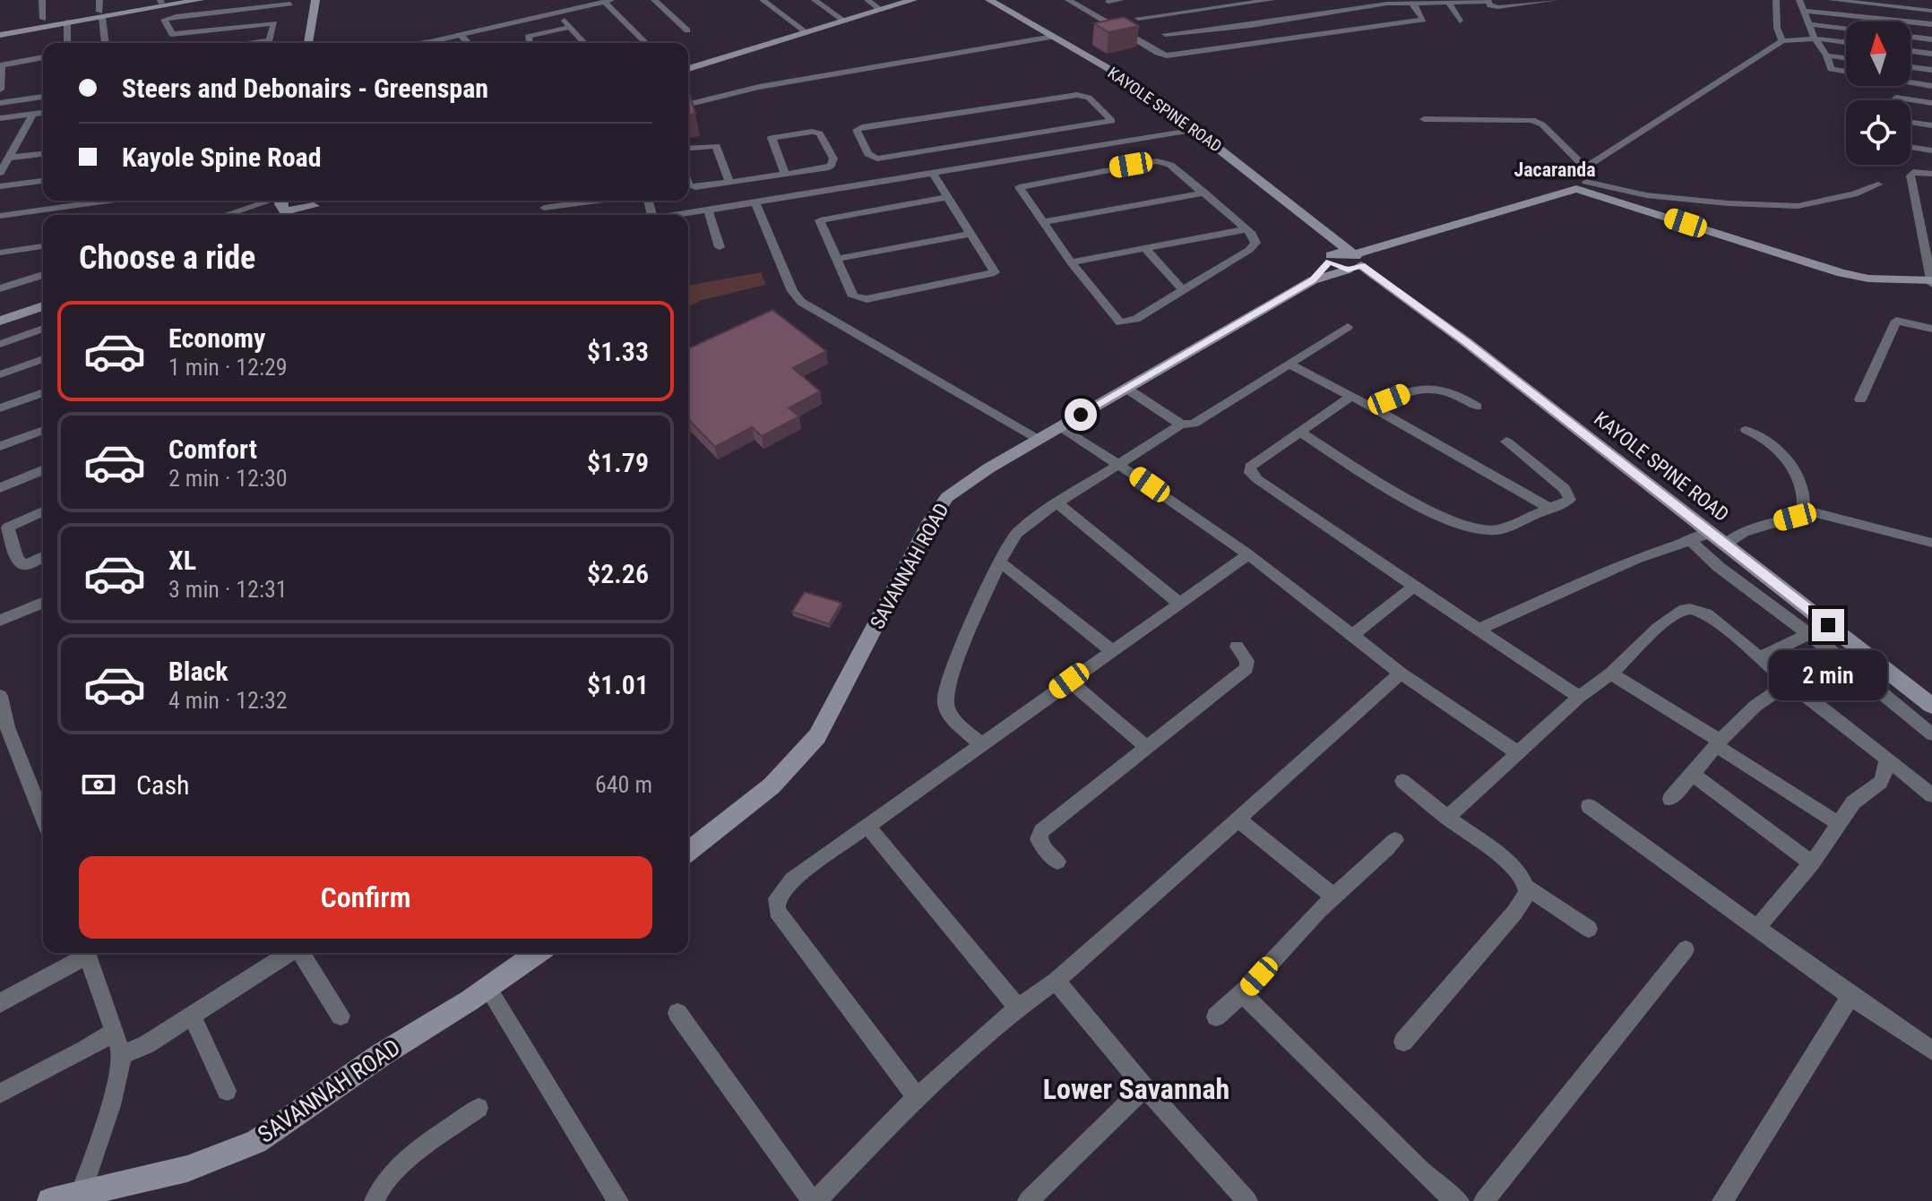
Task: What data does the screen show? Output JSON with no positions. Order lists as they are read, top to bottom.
{
  "streets": {
    "main road": ["KAYOLE SPINE ROAD", "SAVANNAH ROAD"]
  },
  "crossings": [
    ["KAYOLE SPINE ROAD", "SAVANNAH ROAD"]
  ],
  "districts": ["Jacaranda", "Lower Savannah"],
  "north": "top",
  "page": {
    "banner": ["Steers and Debonairs - Greenspan", "Kayole Spine Road"],
    "heading": "Choose a ride",
    "list": [
      {
        "name": "Economy",
        "note": "1 min · 12:29",
        "value": "$1.33"
      },
      {
        "name": "Comfort",
        "note": "2 min · 12:30",
        "value": "$1.79"
      },
      {
        "name": "XL",
        "note": "3 min · 12:31",
        "value": "$2.26"
      },
      {
        "name": "Black",
        "note": "4 min · 12:32",
        "value": "$1.01"
      }
    ],
    "bubble": "2 min",
    "pay": ["Cash", "640 m"],
    "buttons": "Confirm"
  }
}
